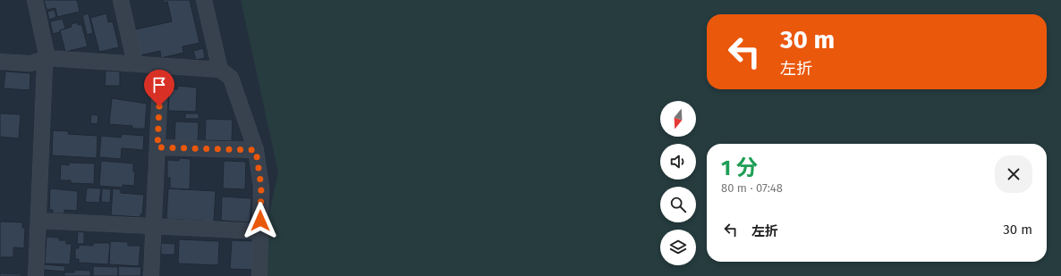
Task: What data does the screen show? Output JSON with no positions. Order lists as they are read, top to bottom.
{
  "north": "bottom",
  "page": {
    "turn": ["30 m", "左折"],
    "heading": ["1 分", "80 m · 07:48"],
    "list": [
      {
        "name": "左折",
        "value": "30 m"
      }
    ]
  }
}
